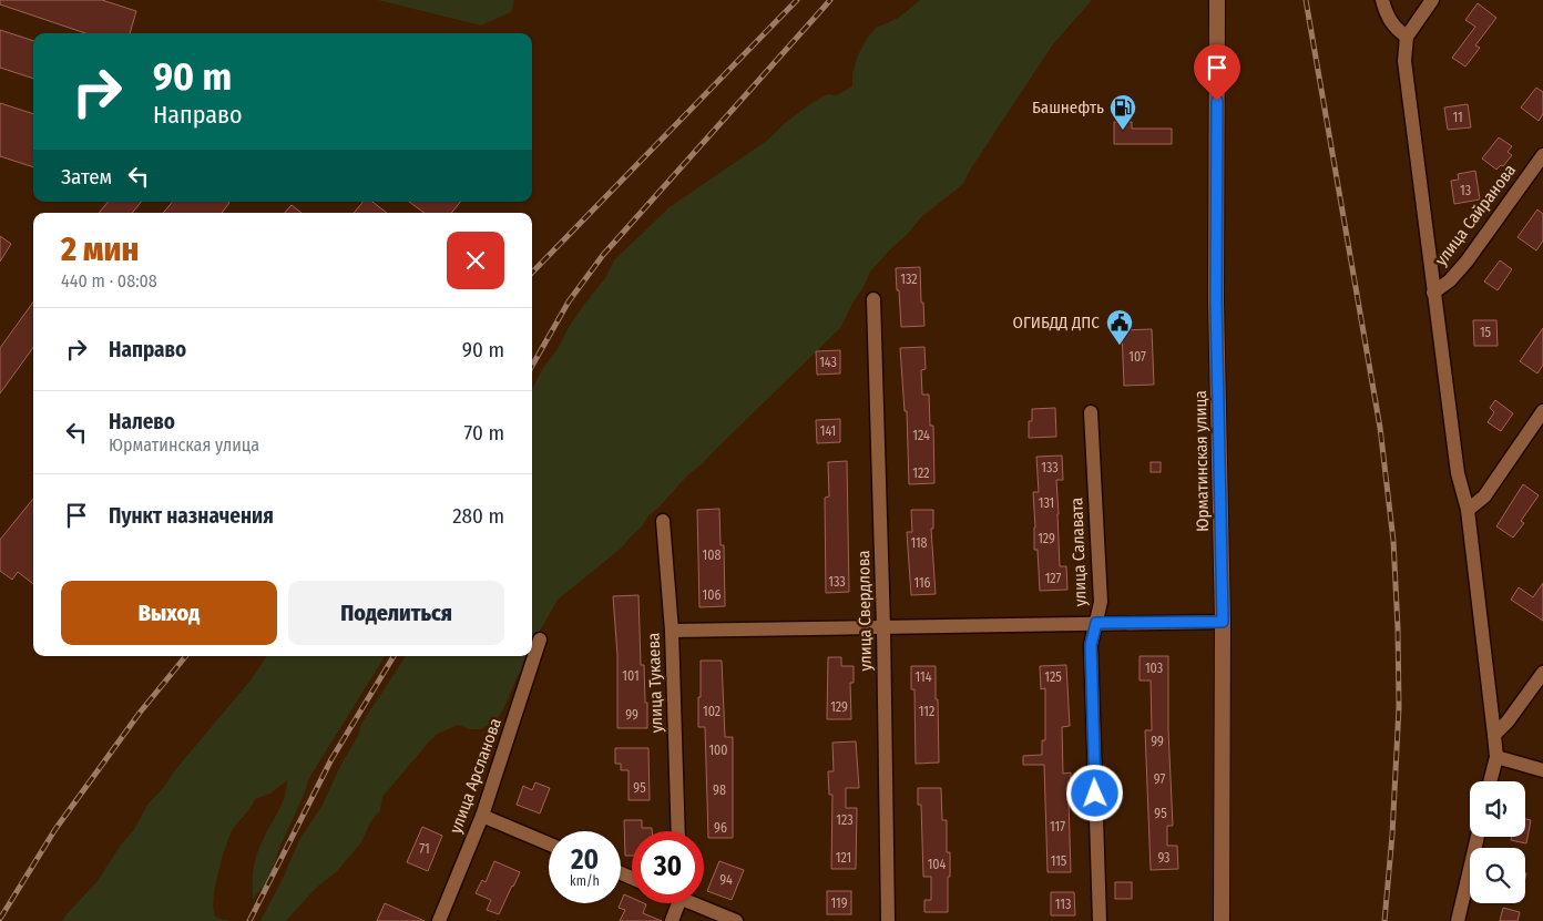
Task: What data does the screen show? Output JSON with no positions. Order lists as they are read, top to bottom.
{
  "streets": {
    "main road": ["Юрматинская улица"],
    "street": [
      "улица Сайранова",
      "улица Салавата",
      "улица Свердлова",
      "улица Тукаева",
      "улица Арсланова"
    ]
  },
  "places": {
    "fuel station": ["Башнефть"],
    "public building": ["ОГИБДД ДПС"]
  },
  "house_numbers": [
    "11",
    "13",
    "132",
    "15",
    "107",
    "143",
    "141",
    "124",
    "133",
    "122",
    "131",
    "129",
    "118",
    "108",
    "127",
    "133",
    "116",
    "106",
    "103",
    "101",
    "114",
    "125",
    "129",
    "102",
    "112",
    "99",
    "99",
    "100",
    "97",
    "95",
    "98",
    "95",
    "123",
    "117",
    "96",
    "71",
    "121",
    "93",
    "115",
    "104",
    "94",
    "119",
    "113"
  ],
  "page": {
    "turn": ["90 m", "Направо"],
    "then": "Затем",
    "heading": ["2 мин", "440 m · 08:08"],
    "list": [
      {
        "name": "Направо",
        "value": "90 m"
      },
      {
        "name": "Налево",
        "note": "Юрматинская улица",
        "value": "70 m"
      },
      {
        "name": "Пункт назначения",
        "value": "280 m"
      }
    ],
    "buttons": ["Выход", "Поделиться"],
    "speed": "20 km/h",
    "limit": "30"
  }
}
